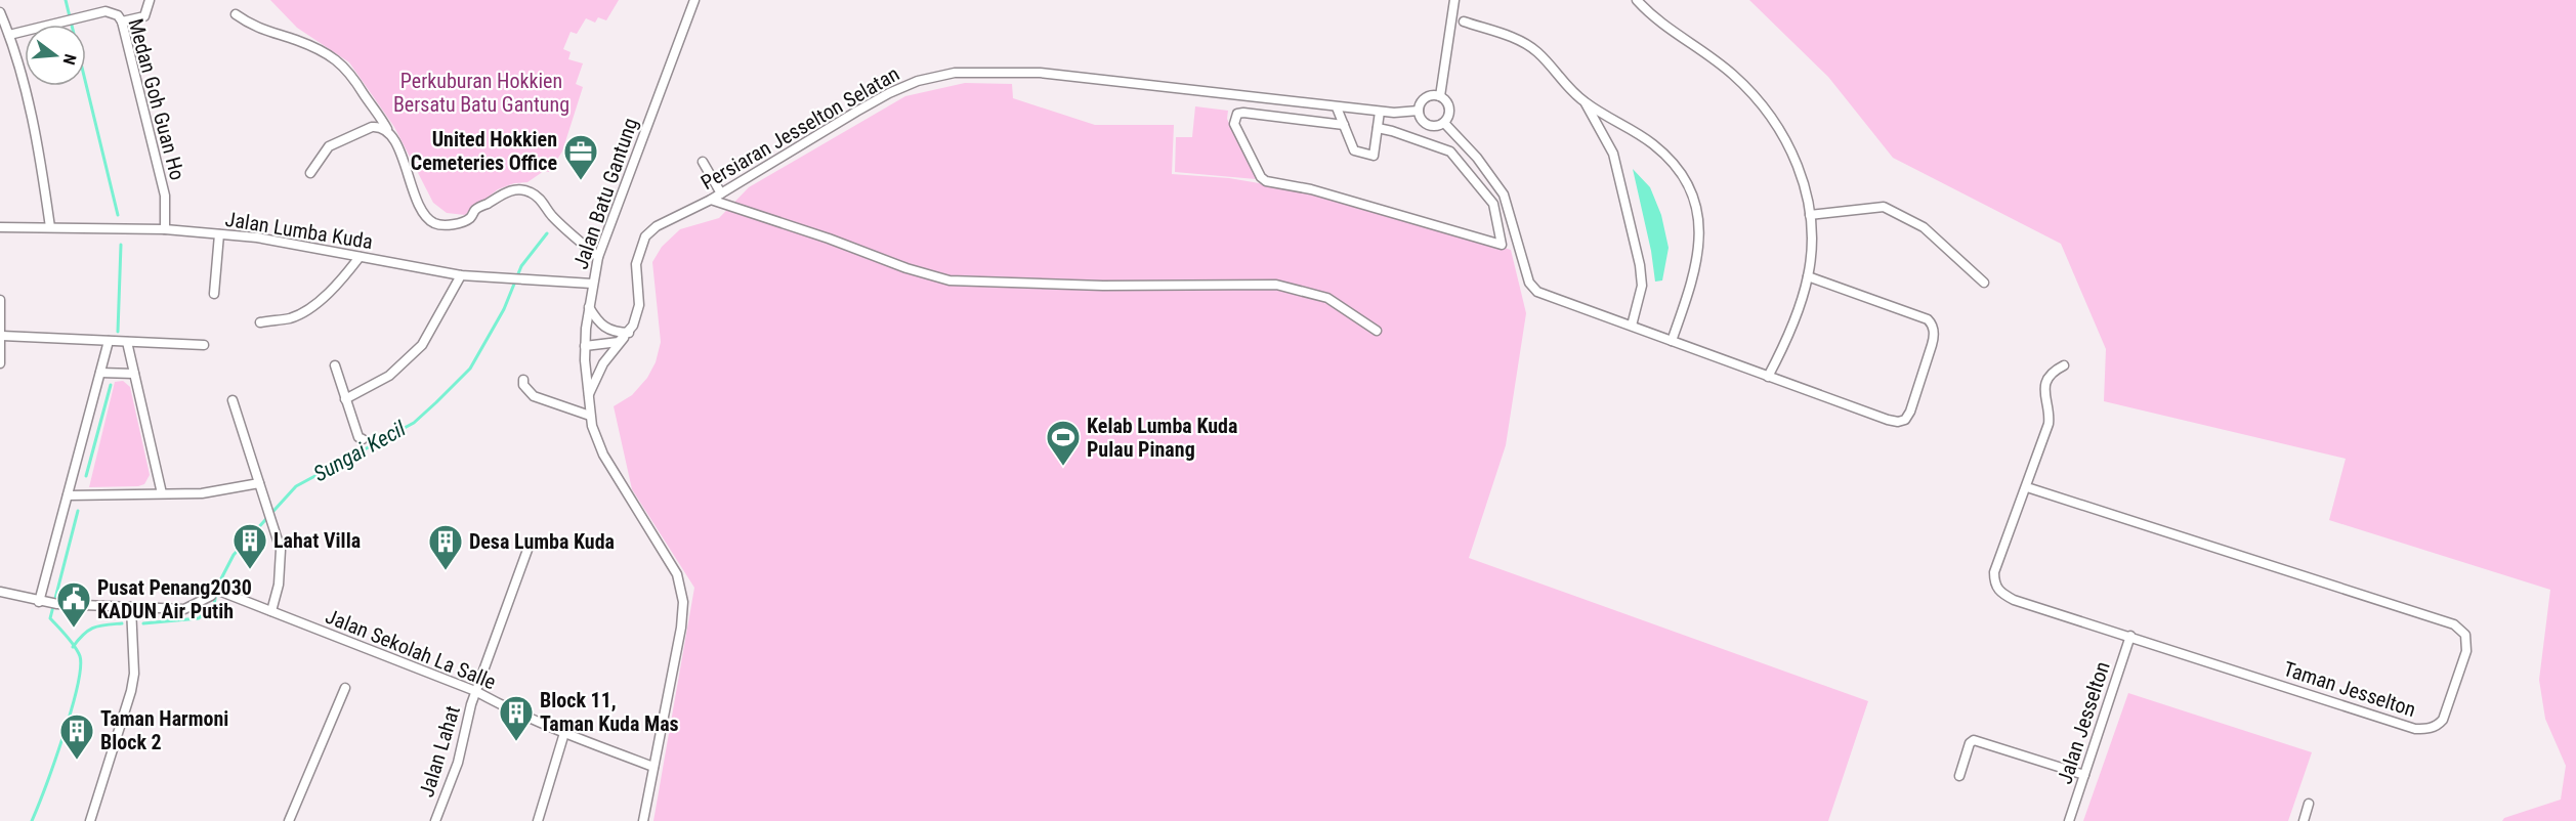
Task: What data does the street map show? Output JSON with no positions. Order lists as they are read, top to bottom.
{
  "streets": {
    "street": [
      "Medan Goh Guan Ho",
      "Persiaran Jesselton Selatan",
      "Jalan Batu Gantung",
      "Jalan Lumba Kuda",
      "Jalan Sekolah La Salle",
      "Taman Jesselton",
      "Jalan Jesselton",
      "Jalan Lahat"
    ]
  },
  "crossings": [
    ["Medan Goh Guan Ho", "Jalan Lumba Kuda"],
    ["Persiaran Jesselton Selatan", "Jalan Batu Gantung"],
    ["Jalan Batu Gantung", "Jalan Lumba Kuda"],
    ["Jalan Batu Gantung", "Jalan Sekolah La Salle"],
    ["Jalan Sekolah La Salle", "Jalan Lahat"],
    ["Taman Jesselton", "Jalan Jesselton"]
  ],
  "water": ["Sungai Kecil"],
  "parks": ["Perkuburan Hokkien Bersatu Batu Gantung"],
  "places": {
    "office": ["United Hokkien Cemeteries Office"],
    "sports": ["Kelab Lumba Kuda Pulau Pinang"],
    "building": [
      "Lahat Villa",
      "Desa Lumba Kuda",
      "Block 11, Taman Kuda Mas",
      "Taman Harmoni Block 2"
    ],
    "public building": ["Pusat Penang2030 KADUN Air Putih"]
  },
  "north": "right"
}
